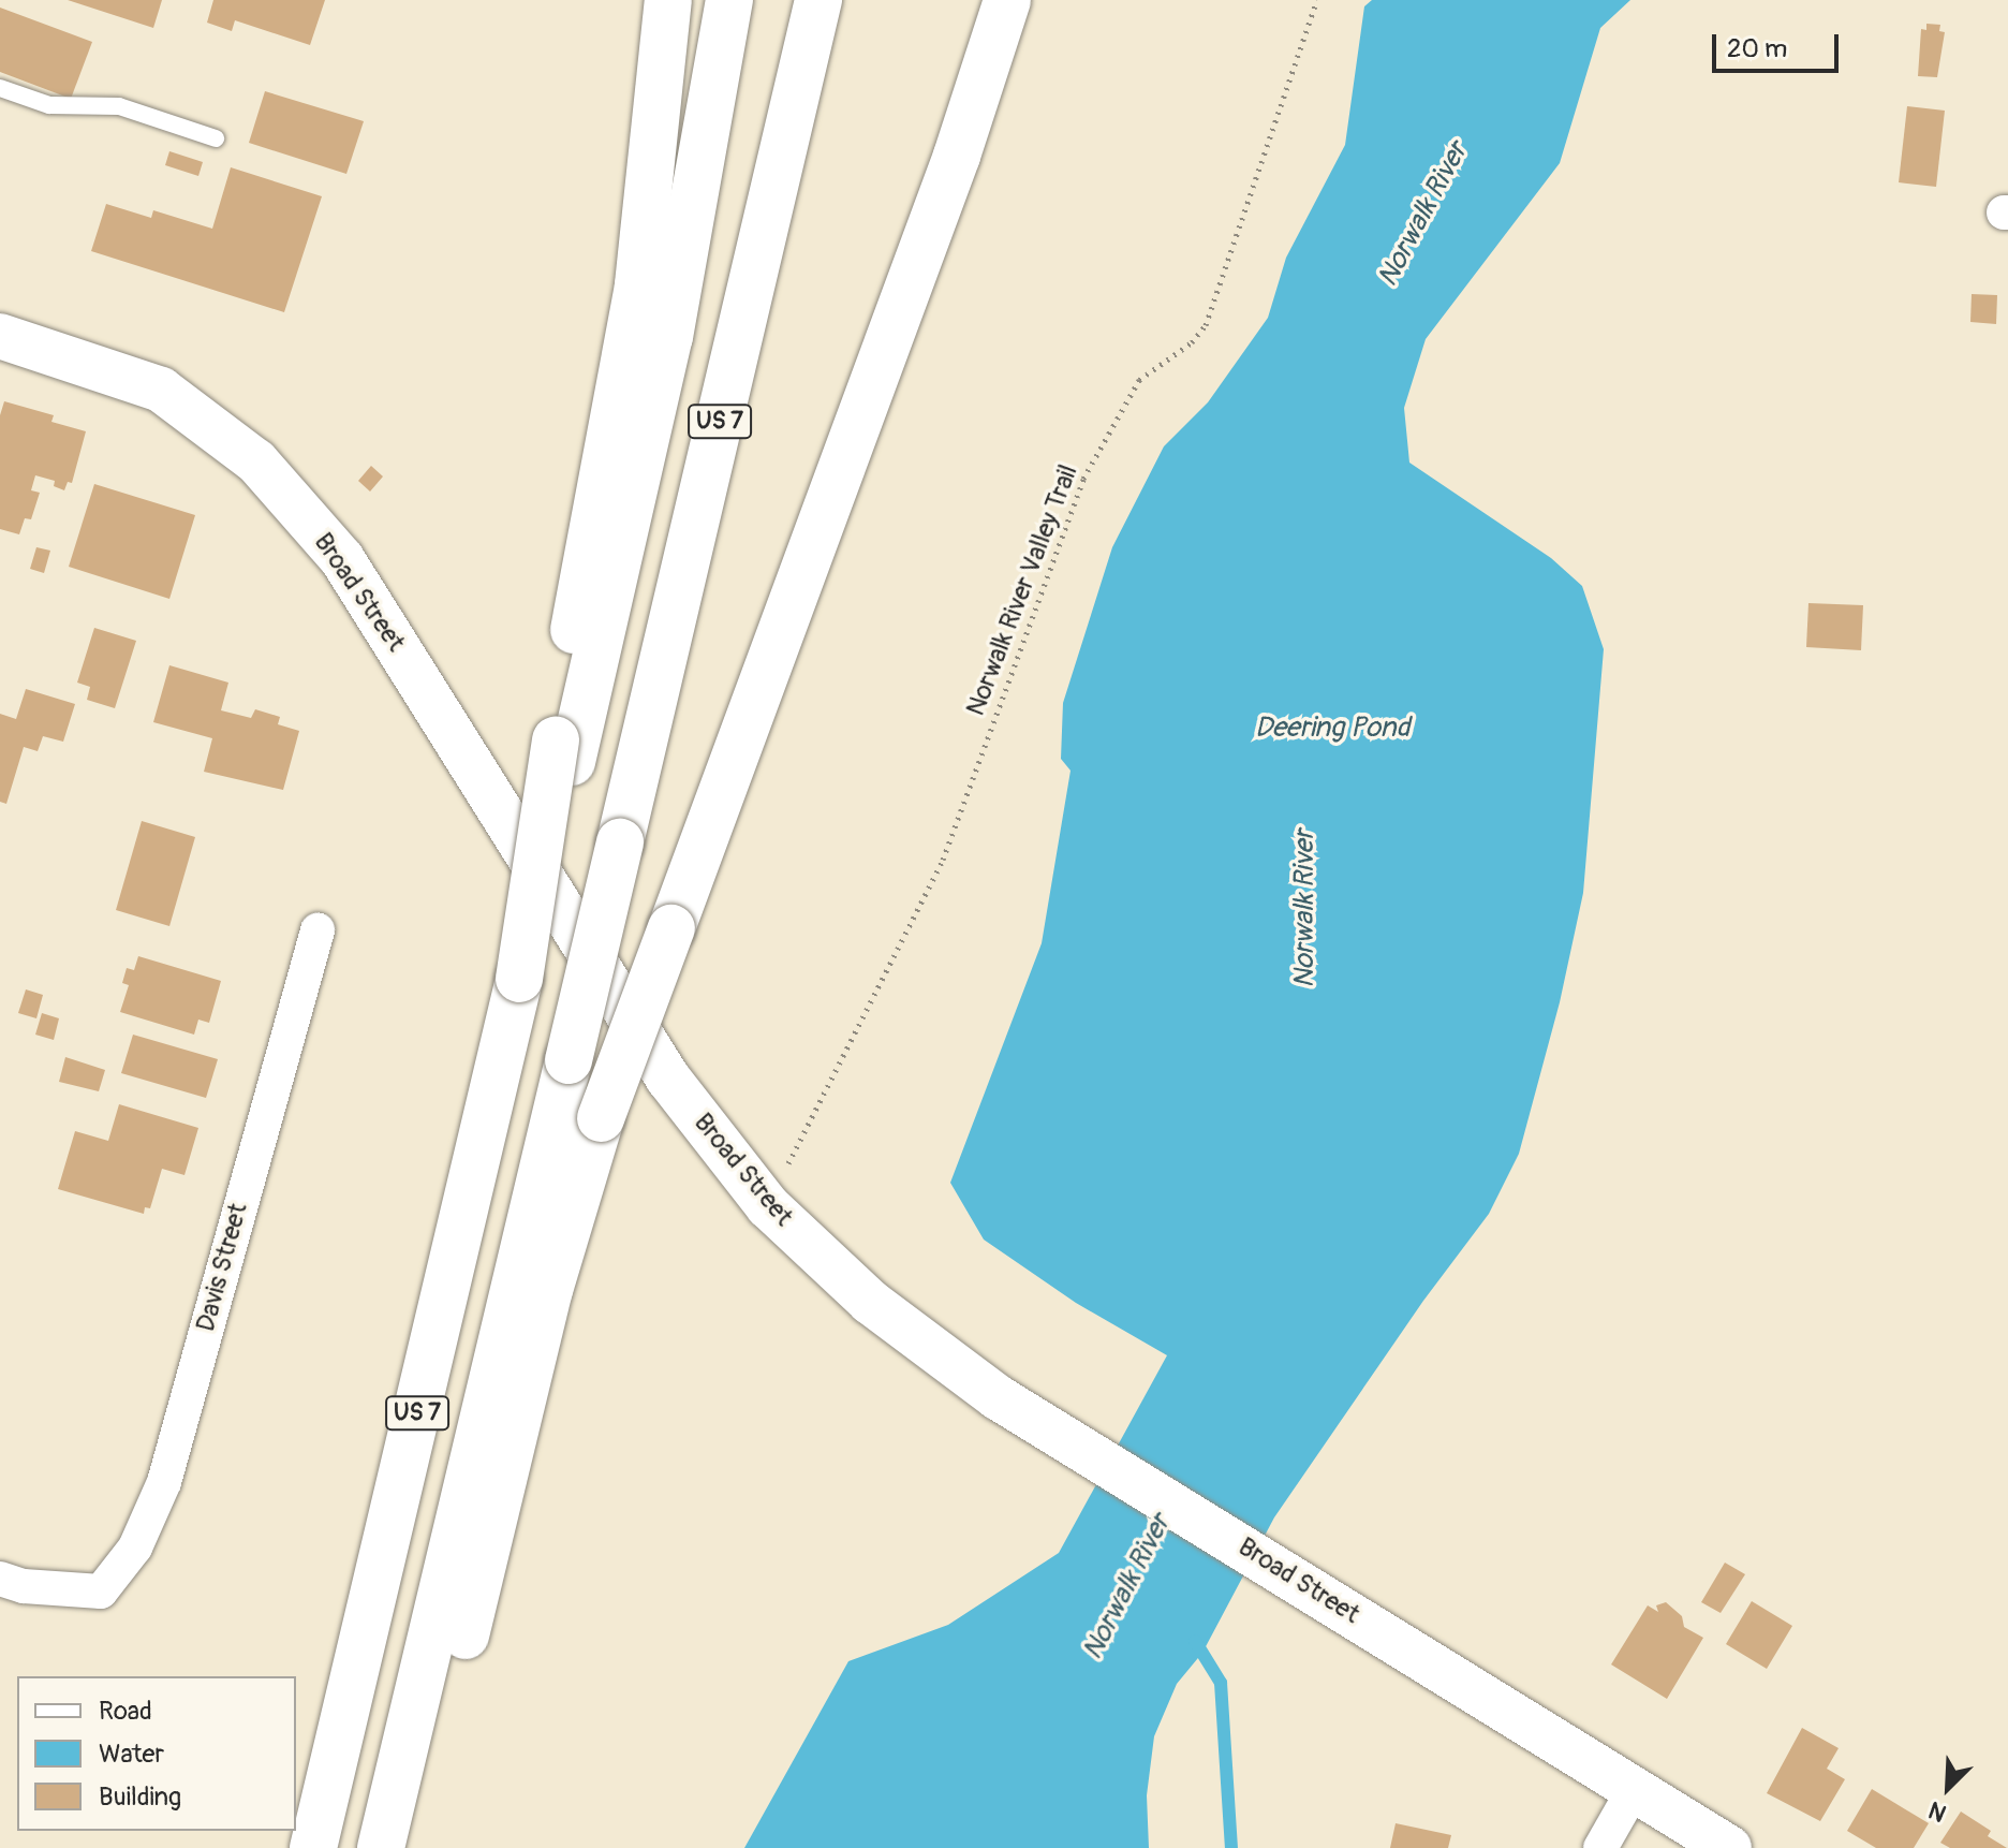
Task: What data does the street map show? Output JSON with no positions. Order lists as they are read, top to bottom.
{
  "streets": {
    "highway": ["US 7"],
    "street": ["Broad Street", "Davis Street"],
    "path": ["Norwalk River Valley Trail"]
  },
  "crossings": [
    ["Norwalk River Valley Trail", "Broad Street"]
  ],
  "water": ["Norwalk River", "Deering Pond"],
  "legend": ["Road", "Water", "Building"],
  "scale_bar": "20 m",
  "north": "bottom left"
}
